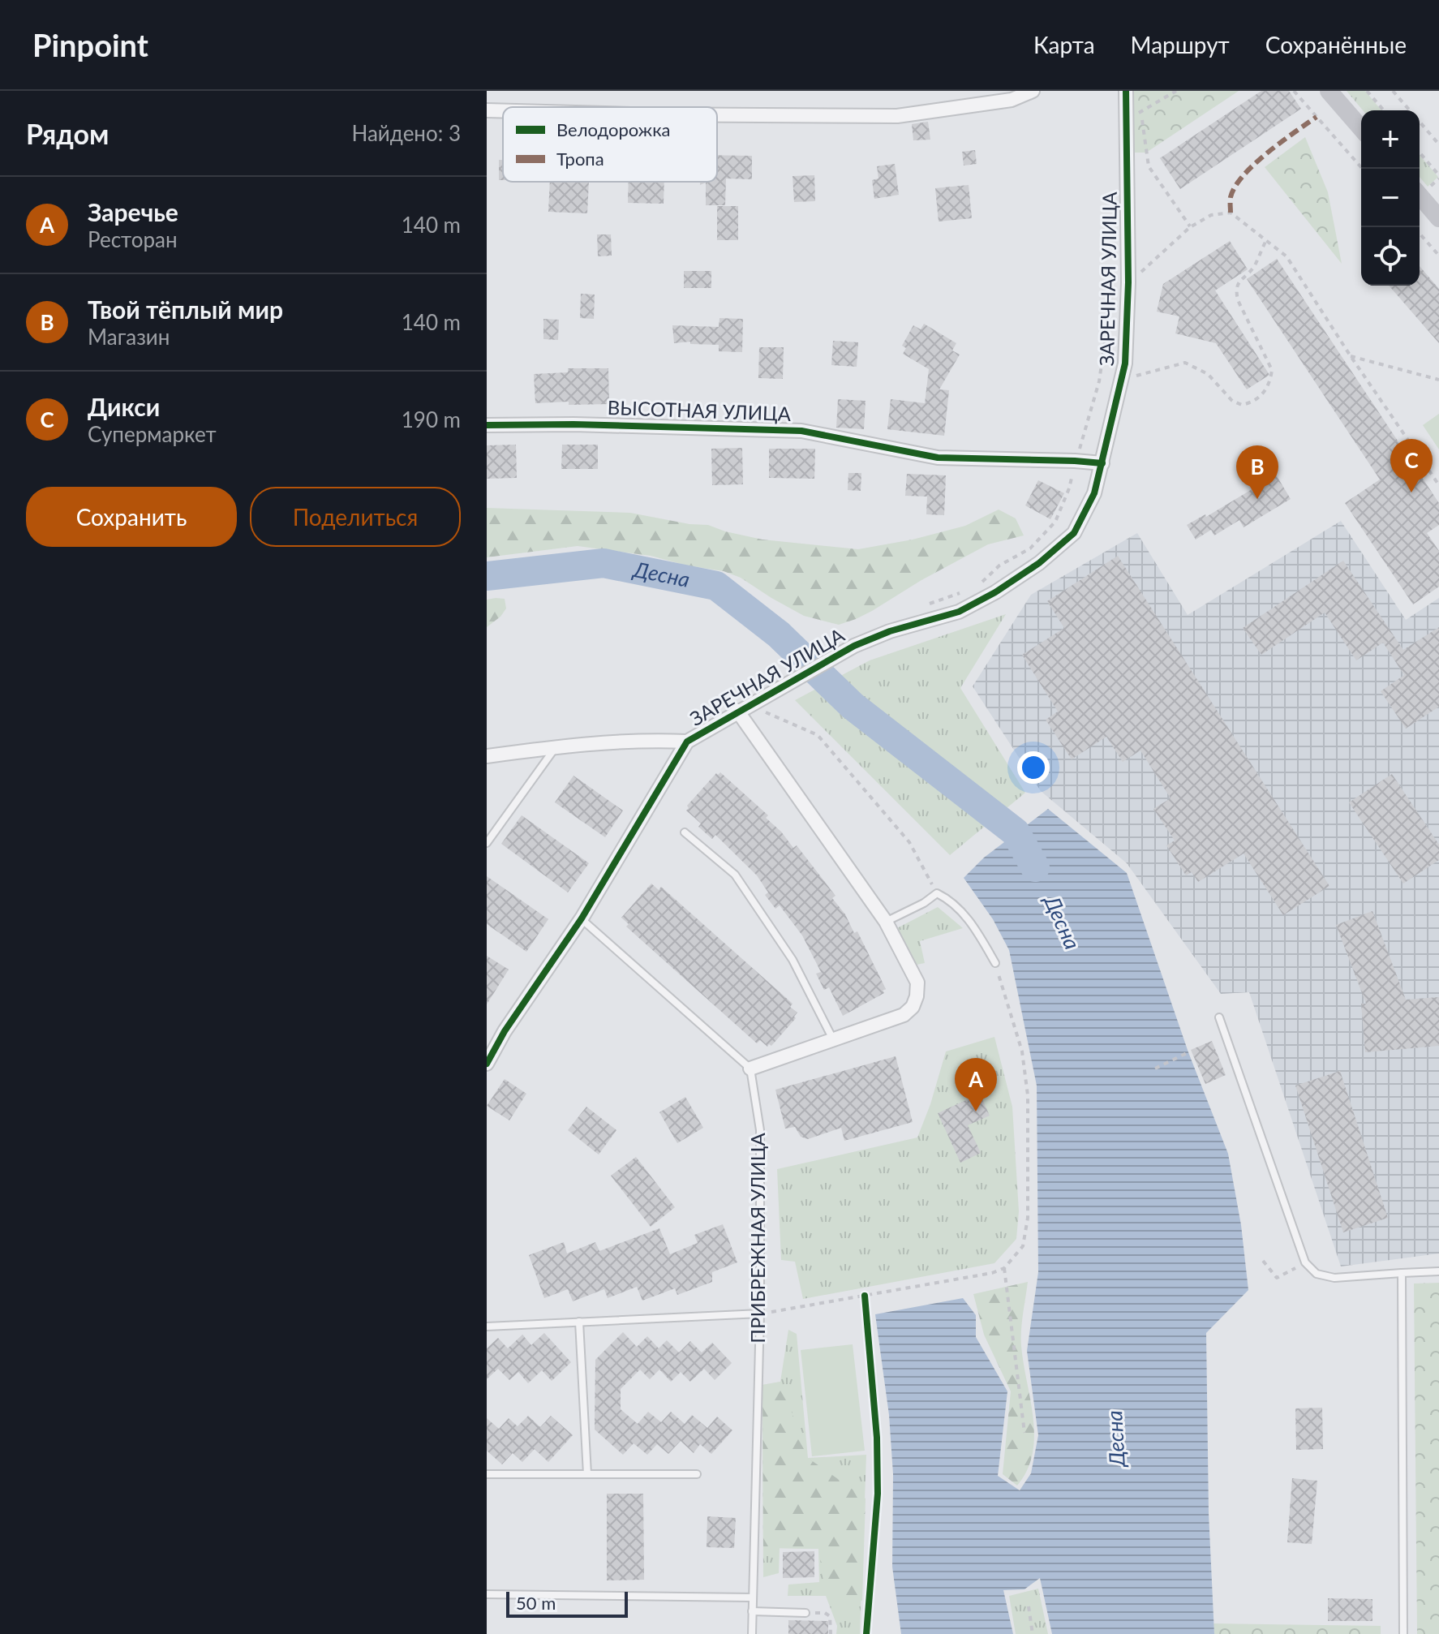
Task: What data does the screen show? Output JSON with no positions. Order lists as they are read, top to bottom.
{
  "streets": {
    "street": ["ЗАРЕЧНАЯ УЛИЦА", "ВЫСОТНАЯ УЛИЦА"],
    "lane": ["ПРИБРЕЖНАЯ УЛИЦА"]
  },
  "crossings": [
    ["ЗАРЕЧНАЯ УЛИЦА", "ВЫСОТНАЯ УЛИЦА"]
  ],
  "water": ["Десна"],
  "legend": ["Велодорожка", "Тропа"],
  "scale_bar": "50 m",
  "page": {
    "header": "Pinpoint",
    "nav": ["Карта", "Маршрут", "Сохранённые"],
    "heading": ["Рядом", "Найдено: 3"],
    "map_buttons": ["+", "−"],
    "list": [
      {
        "mark": "A",
        "name": "Заречье",
        "note": "Ресторан",
        "value": "140 m"
      },
      {
        "mark": "B",
        "name": "Твой тёплый мир",
        "note": "Магазин",
        "value": "140 m"
      },
      {
        "mark": "C",
        "name": "Дикси",
        "note": "Супермаркет",
        "value": "190 m"
      }
    ],
    "pins": ["C", "B", "A"],
    "buttons": ["Сохранить", "Поделиться"],
    "scale": "50 m"
  }
}
